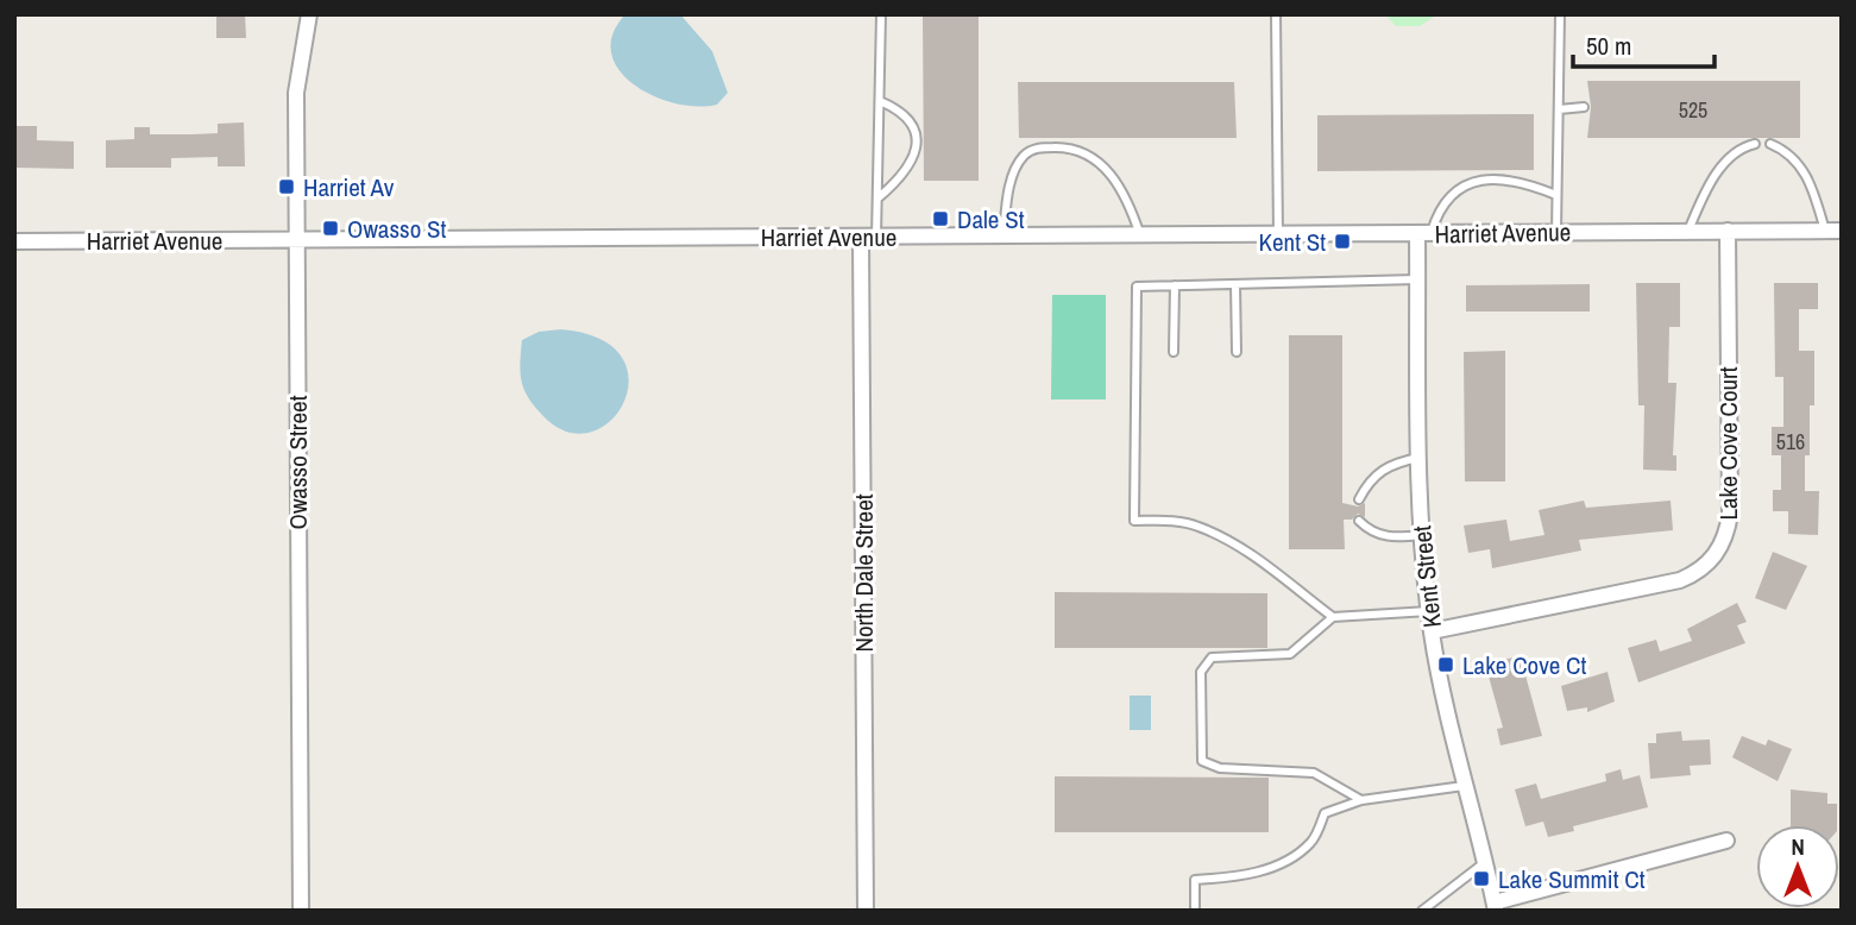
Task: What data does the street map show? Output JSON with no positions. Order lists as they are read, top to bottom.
{
  "streets": {
    "street": [
      "Harriet Avenue",
      "Lake Cove Court",
      "Owasso Street",
      "North Dale Street",
      "Kent Street"
    ]
  },
  "crossings": [
    ["Harriet Avenue", "Lake Cove Court"],
    ["Harriet Avenue", "Owasso Street"],
    ["Harriet Avenue", "North Dale Street"],
    ["Harriet Avenue", "Kent Street"],
    ["Lake Cove Court", "Kent Street"]
  ],
  "places": {
    "transit": [
      "Harriet Av",
      "Dale St",
      "Owasso St",
      "Kent St",
      "Lake Cove Ct",
      "Lake Summit Ct"
    ]
  },
  "house_numbers": ["525", "516"],
  "scale_bar": "50 m",
  "north": "top"
}
